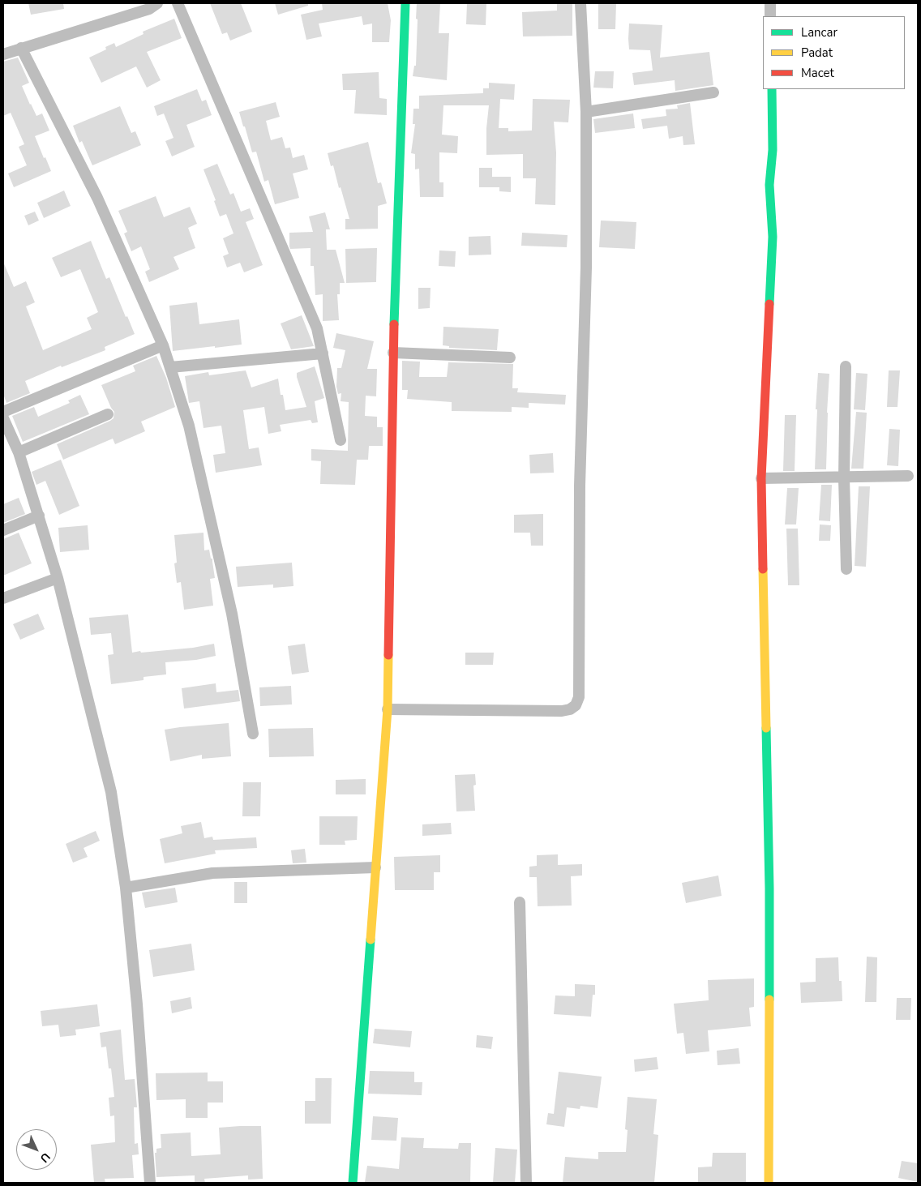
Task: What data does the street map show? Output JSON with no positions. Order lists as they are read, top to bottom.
{
  "legend": ["Lancar", "Padat", "Macet"],
  "north": "bottom right"
}
